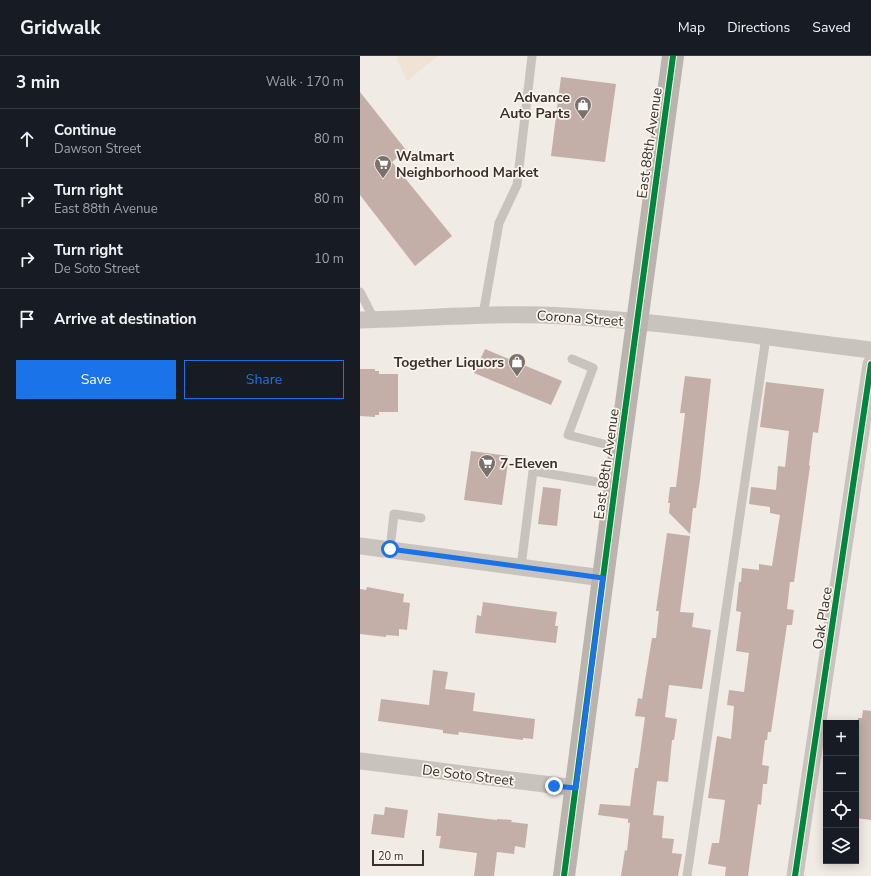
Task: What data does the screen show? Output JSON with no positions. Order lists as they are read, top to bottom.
{
  "streets": {
    "main road": ["East 88th Avenue"],
    "street": ["Corona Street", "Oak Place", "De Soto Street"]
  },
  "crossings": [
    ["East 88th Avenue", "Corona Street"],
    ["East 88th Avenue", "De Soto Street"]
  ],
  "places": {
    "shop": ["Advance Auto Parts", "Together Liquors"],
    "supermarket": ["Walmart Neighborhood Market", "7-Eleven"]
  },
  "scale_bar": "20 m",
  "page": {
    "header": "Gridwalk",
    "nav": ["Map", "Directions", "Saved"],
    "heading": ["3 min", "Walk · 170 m"],
    "list": [
      ["Continue", "Dawson Street", "80 m"],
      ["Turn right", "East 88th Avenue", "80 m"],
      ["Turn right", "De Soto Street", "10 m"],
      "Arrive at destination"
    ],
    "buttons": ["Save", "Share"],
    "map_buttons": ["+", "−"],
    "scale": "20 m"
  }
}
